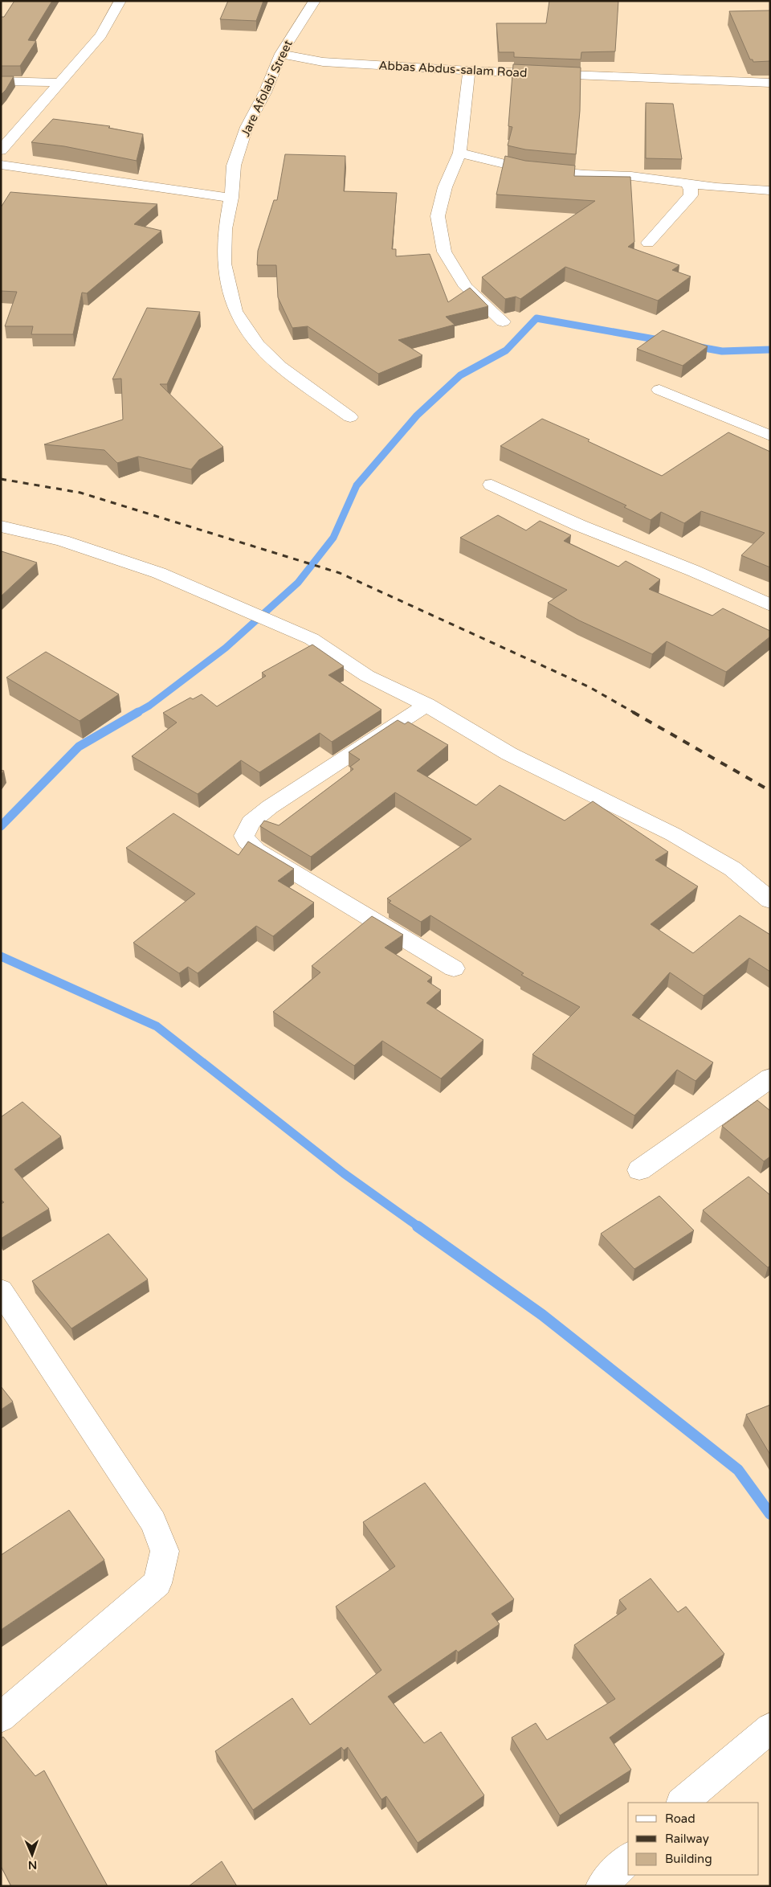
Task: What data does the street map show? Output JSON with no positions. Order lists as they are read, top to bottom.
{
  "streets": {
    "street": ["Abbas Abdus-salam Road", "Jare Afolabi Street"]
  },
  "crossings": [
    ["Abbas Abdus-salam Road", "Jare Afolabi Street"]
  ],
  "legend": ["Road", "Railway", "Building"],
  "north": "bottom"
}
